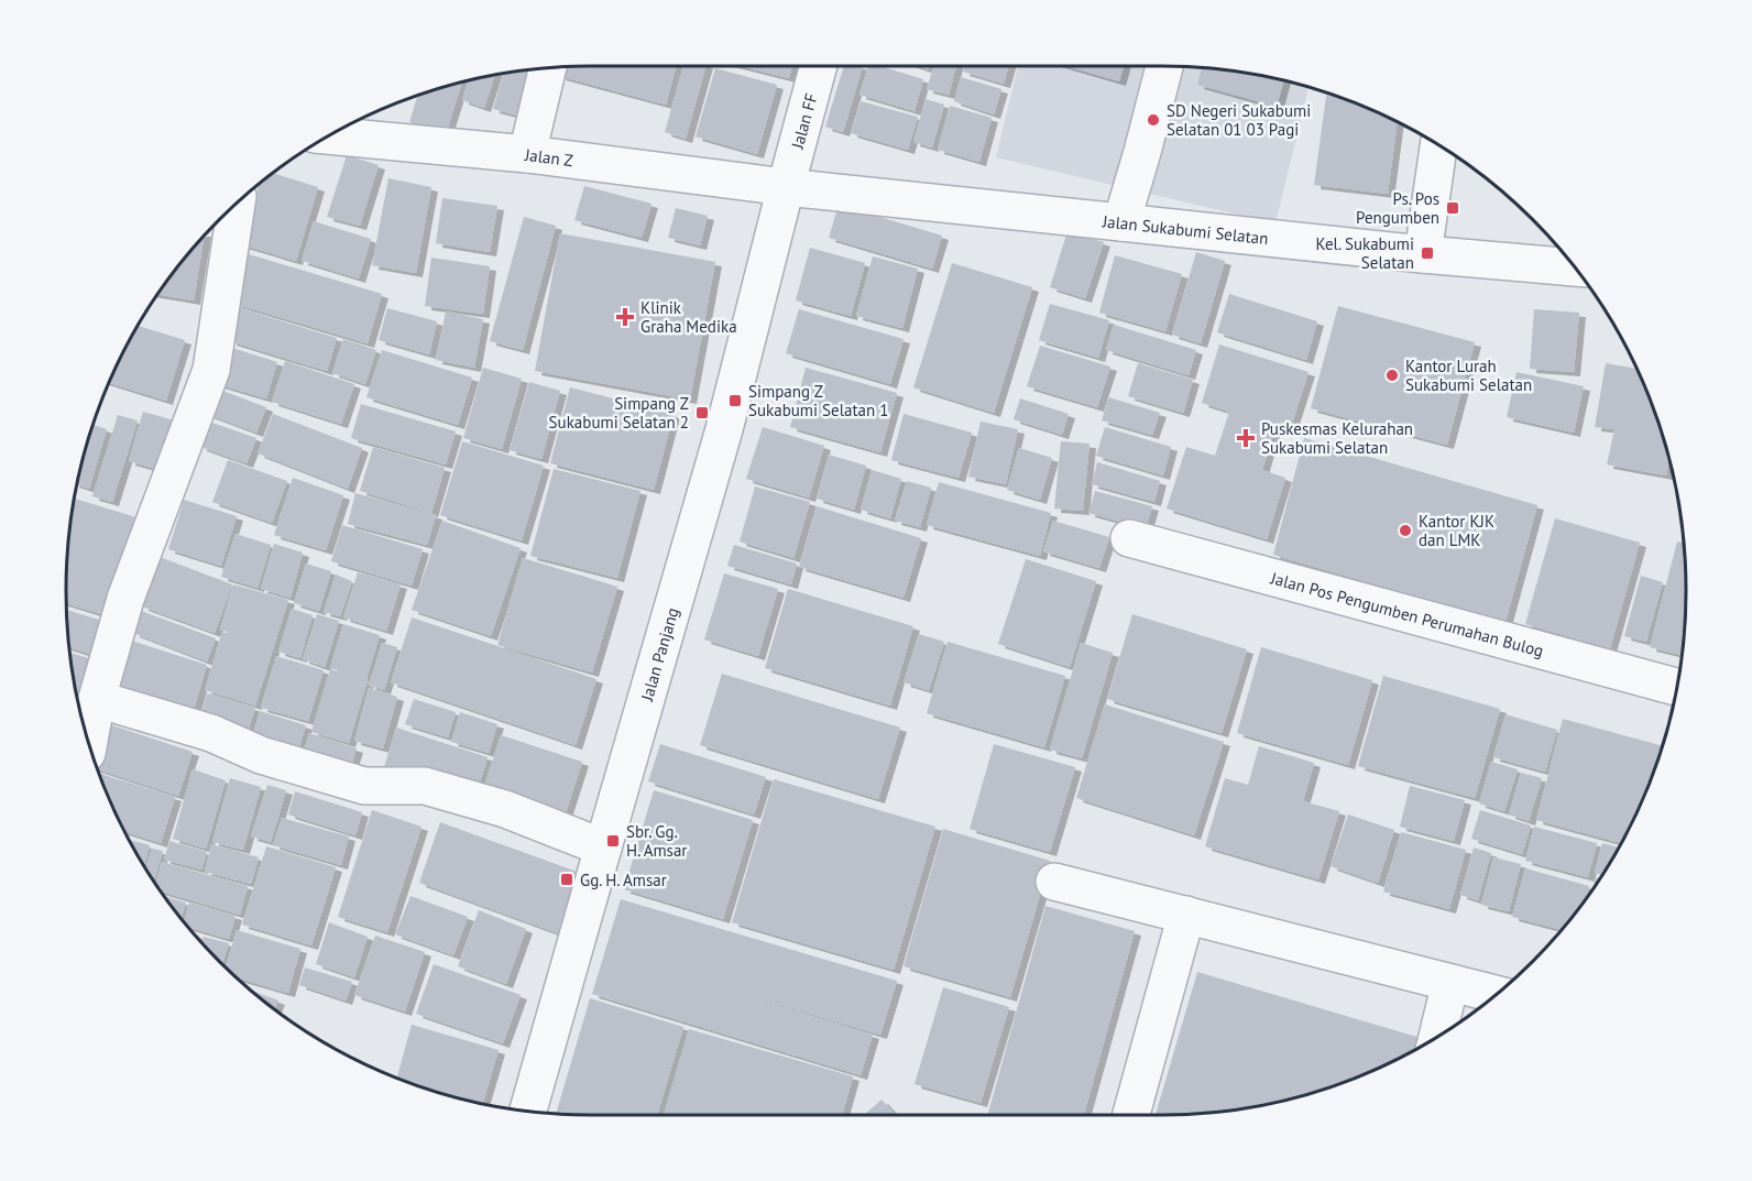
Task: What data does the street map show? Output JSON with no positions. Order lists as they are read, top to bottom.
{
  "streets": {
    "street": [
      "Jalan FF",
      "Jalan Z",
      "Jalan Sukabumi Selatan",
      "Jalan Pos Pengumben Perumahan Bulog",
      "Jalan Panjang"
    ]
  },
  "crossings": [
    ["Jalan FF", "Jalan Z"],
    ["Jalan FF", "Jalan Sukabumi Selatan"],
    ["Jalan FF", "Jalan Panjang"],
    ["Jalan Z", "Jalan Sukabumi Selatan"],
    ["Jalan Z", "Jalan Panjang"],
    ["Jalan Sukabumi Selatan", "Jalan Panjang"]
  ],
  "places": {
    "other": ["SD Negeri Sukabumi Selatan 01 03 Pagi", "Kantor Lurah Sukabumi Selatan", "Kantor KJK dan LMK"],
    "transit": [
      "Ps. Pos Pengumben",
      "Kel. Sukabumi Selatan",
      "Simpang Z Sukabumi Selatan 1",
      "Simpang Z Sukabumi Selatan 2",
      "Sbr. Gg. H. Amsar",
      "Gg. H. Amsar"
    ],
    "health": ["Klinik Graha Medika", "Puskesmas Kelurahan Sukabumi Selatan"]
  }
}
